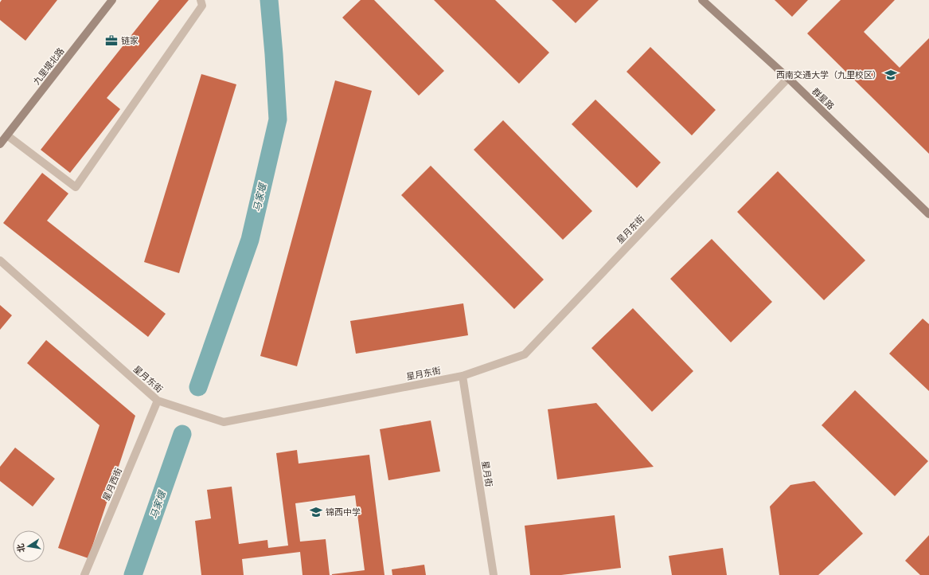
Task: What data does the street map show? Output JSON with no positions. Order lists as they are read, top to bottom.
{
  "streets": {
    "street": [
      "九里堤北路",
      "群星路",
      "星月东街",
      "星月街",
      "星月西街"
    ]
  },
  "crossings": [
    ["群星路", "星月东街"],
    ["星月东街", "星月街"],
    ["星月东街", "星月西街"]
  ],
  "water": ["马家堰"],
  "places": {
    "office": ["链家"],
    "school or university": ["西南交通大学（九里校区）", "锦西中学"]
  },
  "north": "left"
}
